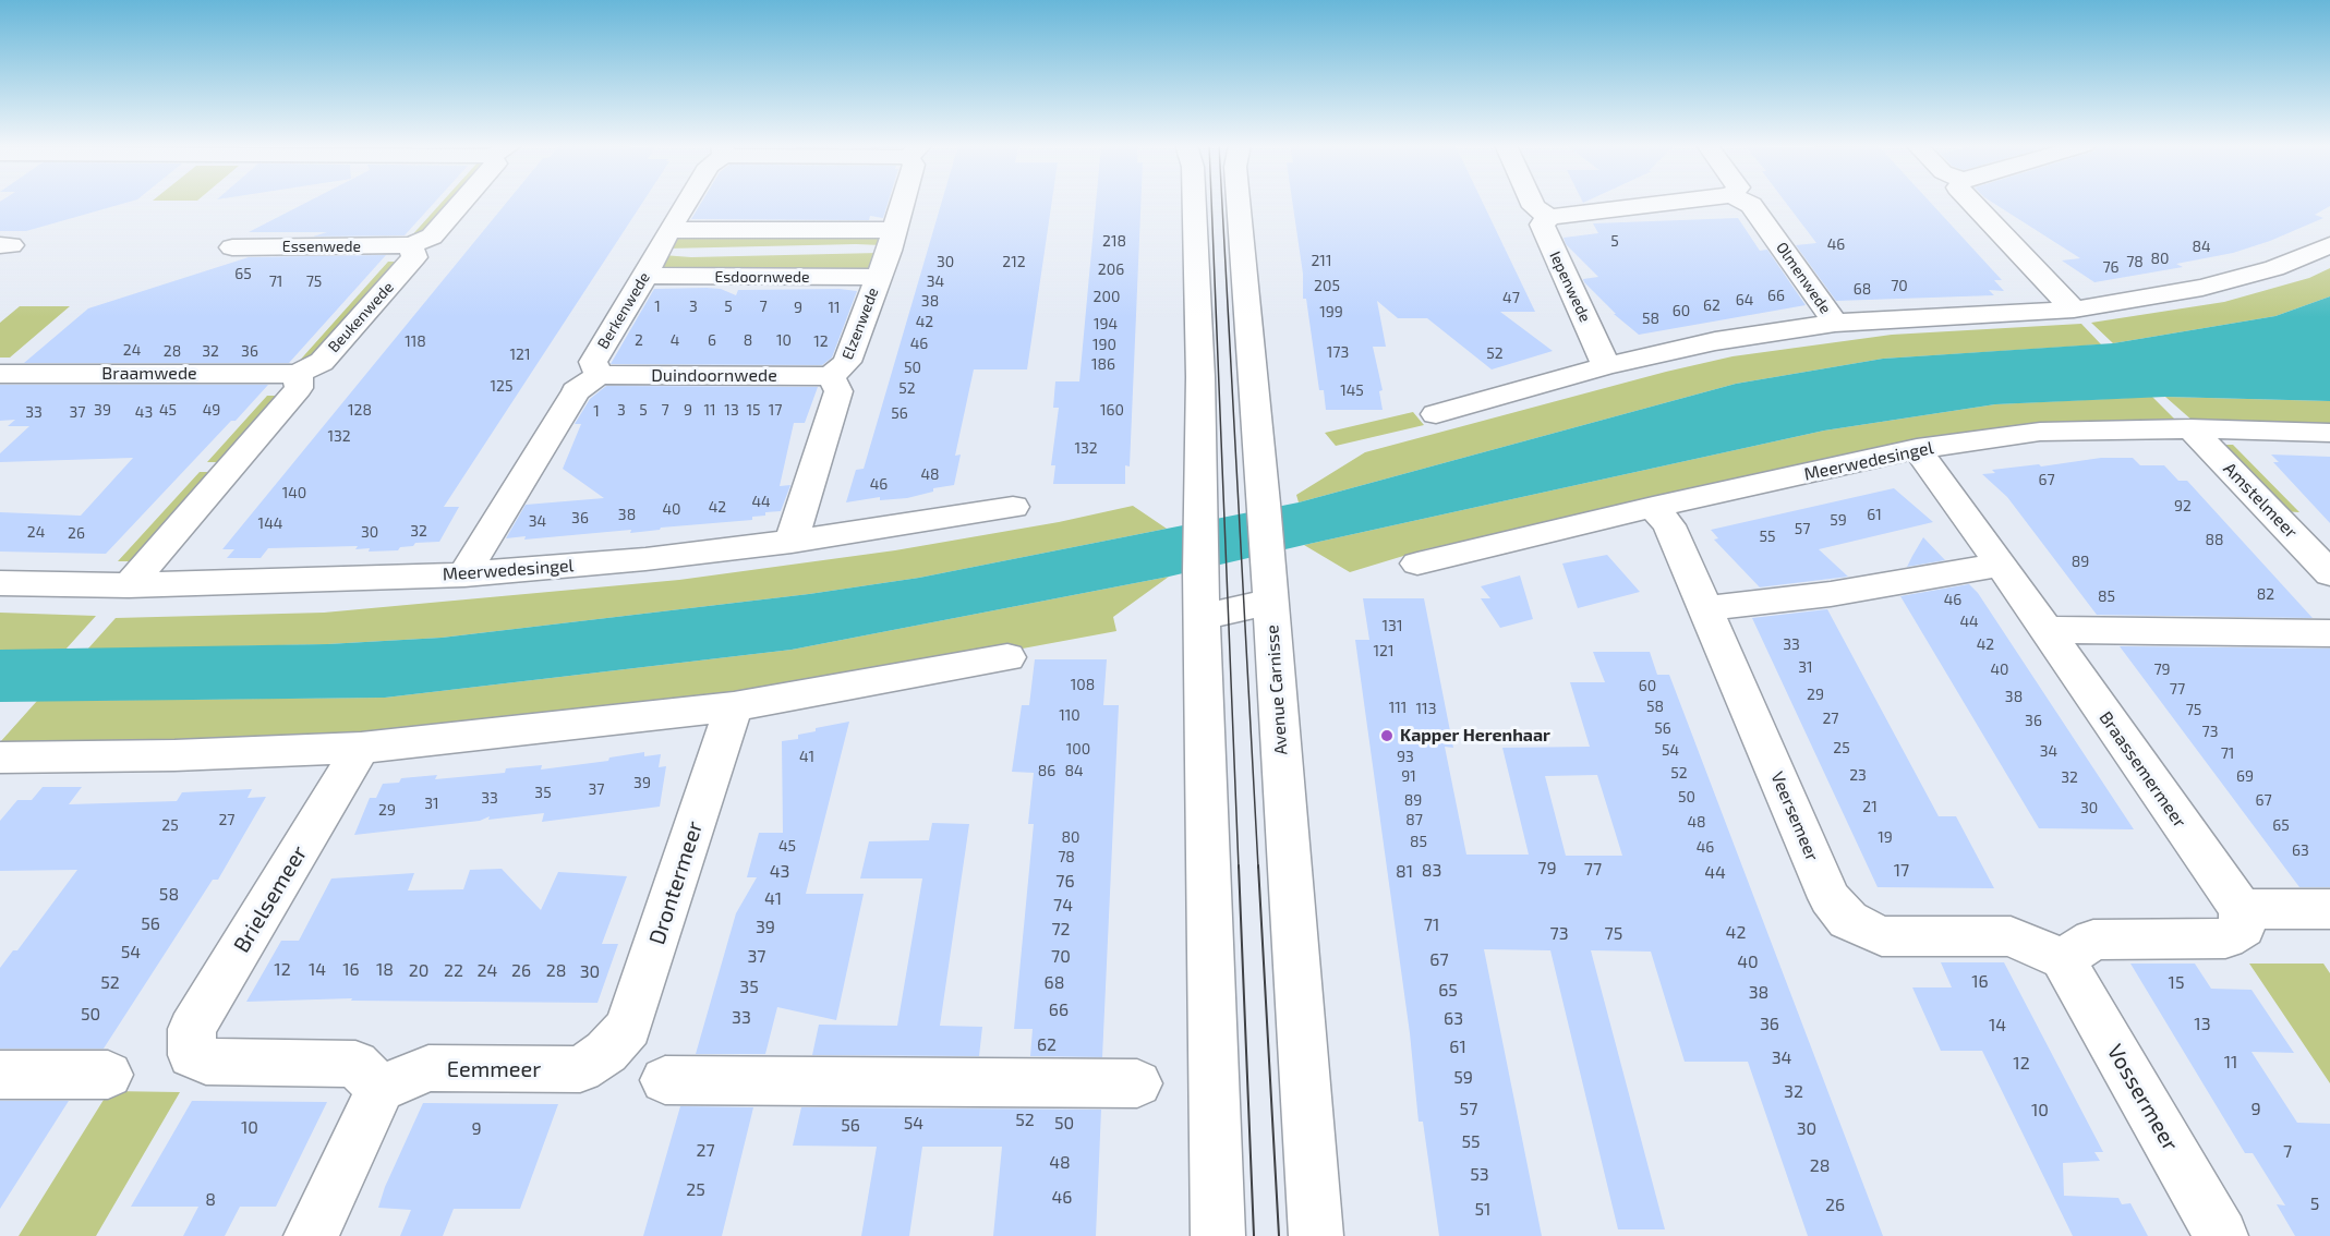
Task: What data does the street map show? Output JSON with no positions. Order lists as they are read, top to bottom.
{
  "streets": {
    "street": [
      "Essenwede",
      "Esdoornwede",
      "Olmenwede",
      "Iepenwede",
      "Berkenwede",
      "Beukenwede",
      "Elzenwede",
      "Braamwede",
      "Duindoornwede",
      "Meerwedesingel",
      "Amstelmeer",
      "Avenue Carnisse",
      "Braassemermeer",
      "Veersemeer",
      "Drontermeer",
      "Brielsemeer",
      "Eemmeer",
      "Vossermeer"
    ]
  },
  "crossings": [
    ["Essenwede", "Beukenwede"],
    ["Esdoornwede", "Berkenwede"],
    ["Esdoornwede", "Elzenwede"],
    ["Berkenwede", "Duindoornwede"],
    ["Berkenwede", "Meerwedesingel"],
    ["Beukenwede", "Braamwede"],
    ["Elzenwede", "Duindoornwede"],
    ["Elzenwede", "Meerwedesingel"],
    ["Meerwedesingel", "Amstelmeer"],
    ["Meerwedesingel", "Braassemermeer"],
    ["Meerwedesingel", "Veersemeer"],
    ["Veersemeer", "Vossermeer"],
    ["Drontermeer", "Eemmeer"],
    ["Brielsemeer", "Eemmeer"]
  ],
  "places": ["Kapper Herenhaar"],
  "house_numbers": [
    "218",
    "5",
    "46",
    "84",
    "80",
    "211",
    "30",
    "212",
    "78",
    "76",
    "206",
    "65",
    "71",
    "75",
    "34",
    "205",
    "70",
    "68",
    "66",
    "200",
    "47",
    "64",
    "38",
    "62",
    "1",
    "3",
    "5",
    "7",
    "9",
    "11",
    "60",
    "199",
    "58",
    "42",
    "194",
    "2",
    "4",
    "6",
    "8",
    "10",
    "118",
    "12",
    "46",
    "190",
    "24",
    "28",
    "32",
    "36",
    "173",
    "52",
    "121",
    "186",
    "50",
    "125",
    "52",
    "145",
    "39",
    "45",
    "49",
    "128",
    "3",
    "5",
    "7",
    "9",
    "11",
    "13",
    "15",
    "17",
    "160",
    "1",
    "33",
    "37",
    "43",
    "56",
    "132",
    "132",
    "48",
    "67",
    "46",
    "140",
    "44",
    "92",
    "42",
    "40",
    "38",
    "61",
    "36",
    "59",
    "34",
    "144",
    "57",
    "32",
    "24",
    "30",
    "26",
    "55",
    "88",
    "89",
    "82",
    "85",
    "46",
    "44",
    "131",
    "33",
    "42",
    "121",
    "31",
    "40",
    "79",
    "108",
    "60",
    "77",
    "29",
    "38",
    "58",
    "111",
    "113",
    "75",
    "110",
    "27",
    "36",
    "56",
    "73",
    "25",
    "100",
    "54",
    "34",
    "71",
    "41",
    "93",
    "86",
    "84",
    "52",
    "23",
    "91",
    "69",
    "32",
    "39",
    "37",
    "35",
    "50",
    "33",
    "89",
    "67",
    "31",
    "21",
    "30",
    "29",
    "27",
    "87",
    "48",
    "25",
    "65",
    "80",
    "19",
    "85",
    "45",
    "46",
    "63",
    "78",
    "79",
    "77",
    "83",
    "17",
    "43",
    "81",
    "44",
    "76",
    "58",
    "41",
    "74",
    "56",
    "71",
    "39",
    "72",
    "42",
    "73",
    "75",
    "54",
    "37",
    "70",
    "67",
    "40",
    "12",
    "14",
    "16",
    "18",
    "20",
    "22",
    "24",
    "26",
    "28",
    "30",
    "16",
    "52",
    "68",
    "15",
    "35",
    "65",
    "38",
    "66",
    "50",
    "33",
    "63",
    "36",
    "13",
    "14",
    "62",
    "61",
    "34",
    "11",
    "12",
    "59",
    "32",
    "57",
    "9",
    "10",
    "52",
    "54",
    "50",
    "56",
    "10",
    "9",
    "30",
    "55",
    "27",
    "7",
    "48",
    "28",
    "53",
    "25",
    "46",
    "8",
    "5",
    "26",
    "51"
  ]
}
